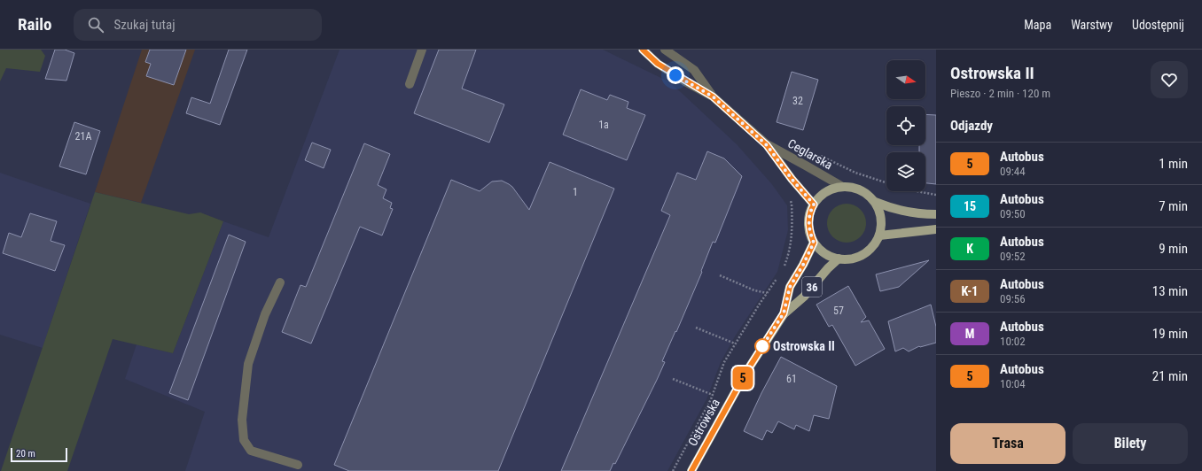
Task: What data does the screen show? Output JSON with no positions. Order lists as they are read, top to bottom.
{
  "streets": {
    "main road": ["36", "Ostrowska"],
    "street": ["Ceglarska"]
  },
  "crossings": [
    ["Ceglarska", "Ostrowska"]
  ],
  "places": ["Ostrowska II"],
  "lines": ["bus line 5"],
  "house_numbers": [
    "32",
    "1a",
    "21A",
    "1",
    "57",
    "61"
  ],
  "scale_bar": "20 m",
  "north": "right",
  "page": {
    "header": "Railo",
    "search": "Szukaj tutaj",
    "nav": ["Mapa", "Warstwy", "Udostępnij"],
    "on_map": "5",
    "heading": [
      ["Ostrowska II", "Pieszo · 2 min · 120 m"],
      "Odjazdy"
    ],
    "list": [
      {
        "mark": "5",
        "name": "Autobus",
        "note": "09:44",
        "value": "1 min"
      },
      {
        "mark": "15",
        "name": "Autobus",
        "note": "09:50",
        "value": "7 min"
      },
      {
        "mark": "K",
        "name": "Autobus",
        "note": "09:52",
        "value": "9 min"
      },
      {
        "mark": "K-1",
        "name": "Autobus",
        "note": "09:56",
        "value": "13 min"
      },
      {
        "mark": "M",
        "name": "Autobus",
        "note": "10:02",
        "value": "19 min"
      },
      {
        "mark": "5",
        "name": "Autobus",
        "note": "10:04",
        "value": "21 min"
      }
    ],
    "buttons": ["Trasa", "Bilety"],
    "scale": "20 m"
  }
}
